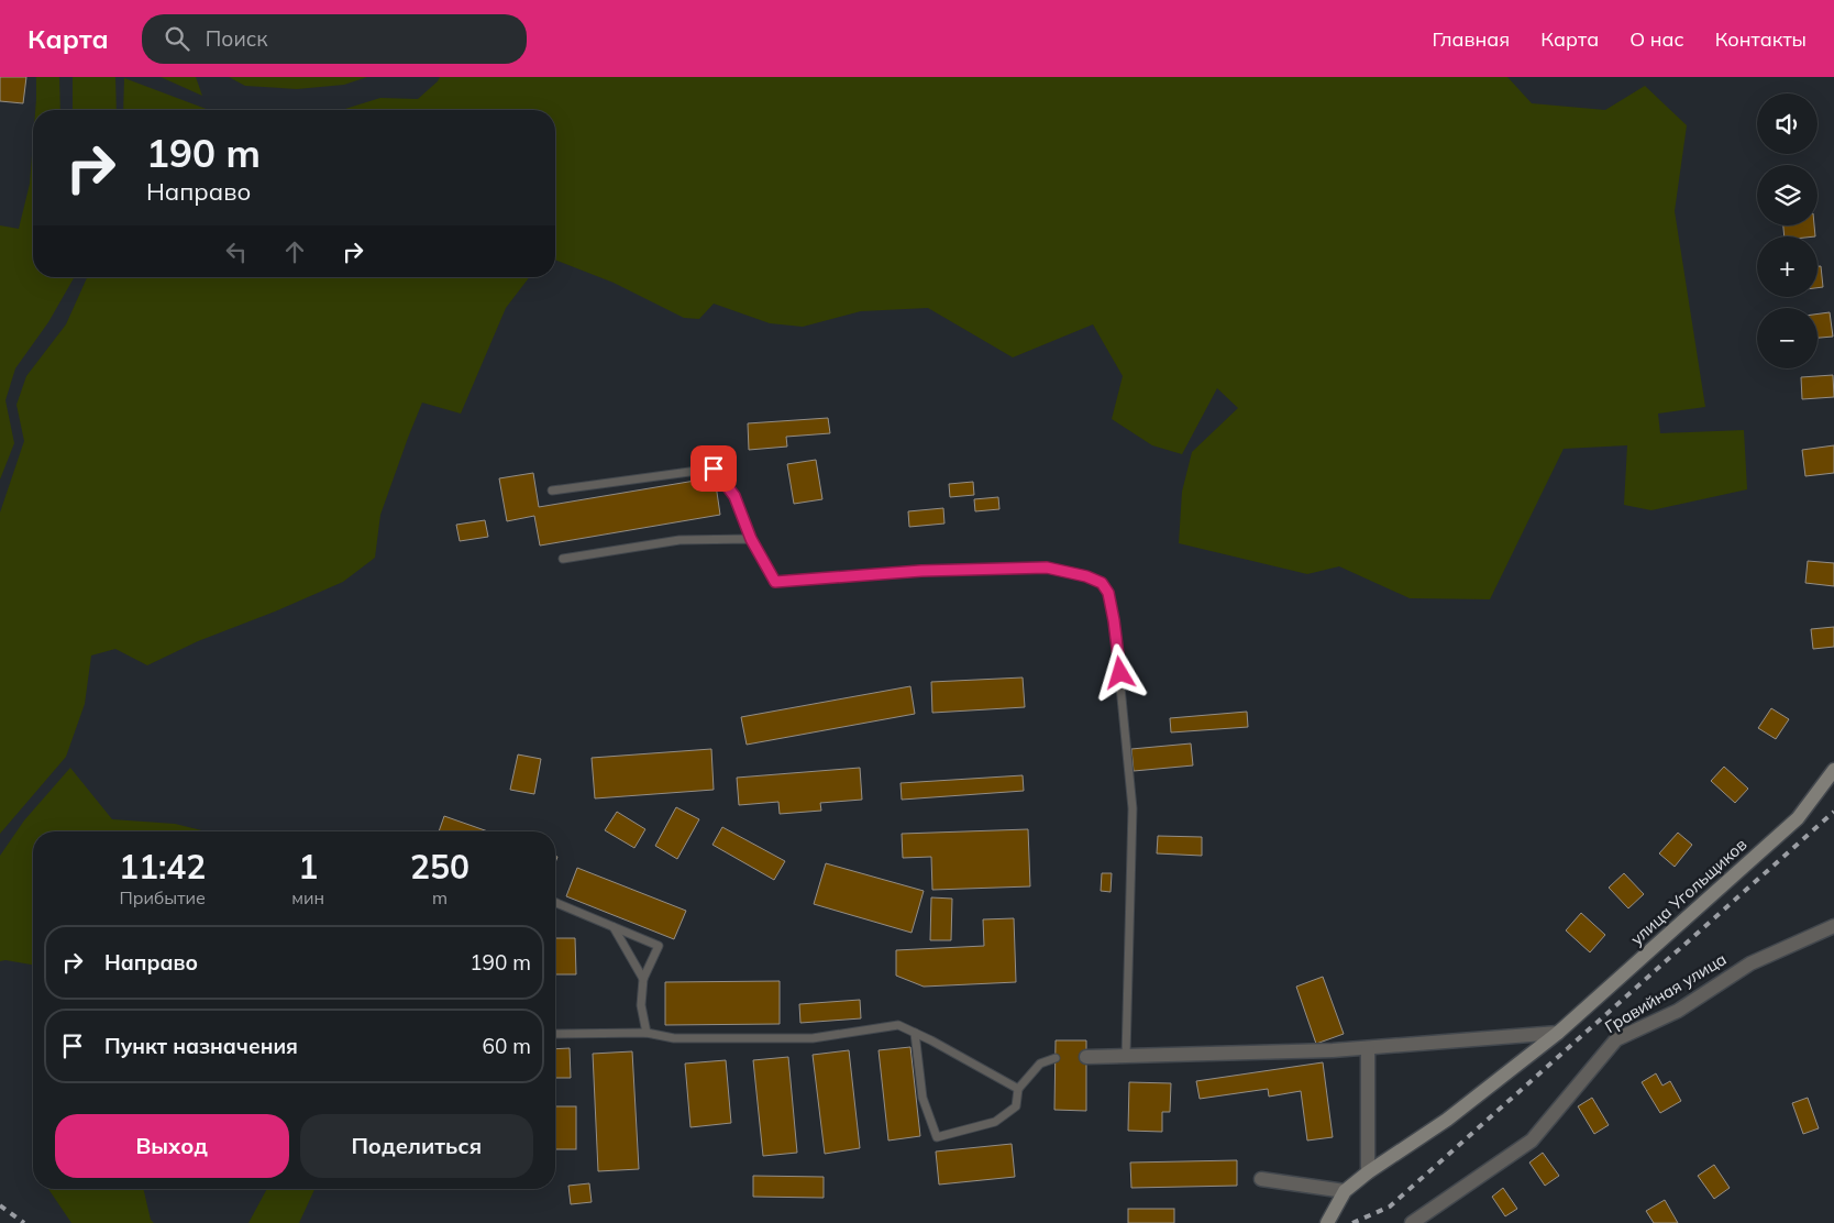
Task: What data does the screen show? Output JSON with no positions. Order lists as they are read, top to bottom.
{
  "streets": {
    "street": ["улица Угольщиков", "Гравийная улица"]
  },
  "page": {
    "header": "Карта",
    "search": "Поиск",
    "nav": [
      "Главная",
      "Карта",
      "О нас",
      "Контакты"
    ],
    "map_buttons": ["+", "−"],
    "turn": ["190 m", "Направо"],
    "eta": [
      "11:42",
      "Прибытие",
      "1",
      "мин",
      "250",
      "m"
    ],
    "list": [
      {
        "name": "Направо",
        "value": "190 m"
      },
      {
        "name": "Пункт назначения",
        "value": "60 m"
      }
    ],
    "buttons": ["Выход", "Поделиться"]
  }
}
